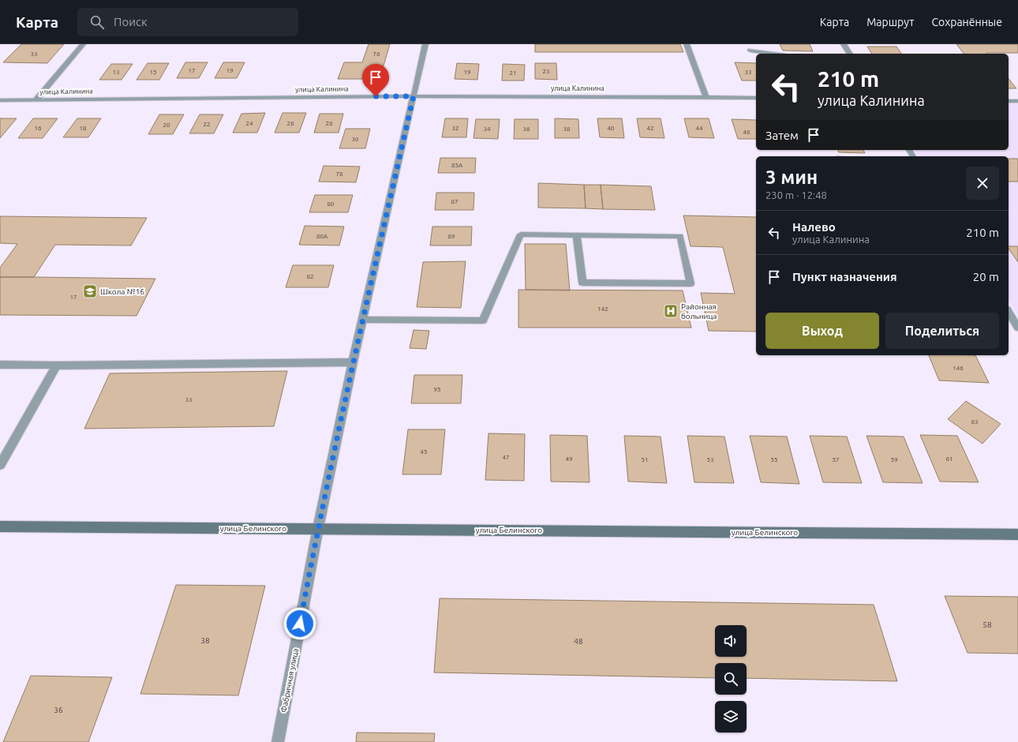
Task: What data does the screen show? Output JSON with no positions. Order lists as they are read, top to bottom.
{
  "streets": {
    "street": ["улица Калинина", "улица Белинского", "Фабричная улица"]
  },
  "crossings": [
    ["улица Калинина", "Фабричная улица"],
    ["улица Белинского", "Фабричная улица"]
  ],
  "places": {
    "school or university": ["Школа №16"],
    "hospital": ["Районная больница"]
  },
  "house_numbers": [
    "33",
    "76",
    "17",
    "19",
    "23",
    "13",
    "15",
    "19",
    "33",
    "21",
    "24",
    "26",
    "28",
    "22",
    "20",
    "16",
    "18",
    "32",
    "40",
    "42",
    "44",
    "34",
    "36",
    "38",
    "46",
    "30",
    "85А",
    "78",
    "87",
    "80",
    "80А",
    "89",
    "82",
    "17",
    "142",
    "146",
    "95",
    "33",
    "63",
    "45",
    "47",
    "49",
    "61",
    "51",
    "53",
    "55",
    "57",
    "59",
    "58",
    "38",
    "48",
    "36"
  ],
  "page": {
    "header": "Карта",
    "search": "Поиск",
    "nav": ["Карта", "Маршрут", "Сохранённые"],
    "turn": ["210 m", "улица Калинина"],
    "then": "Затем",
    "heading": ["3 мин", "230 m · 12:48"],
    "list": [
      {
        "name": "Налево",
        "note": "улица Калинина",
        "value": "210 m"
      },
      {
        "name": "Пункт назначения",
        "value": "20 m"
      }
    ],
    "buttons": ["Выход", "Поделиться"]
  }
}
